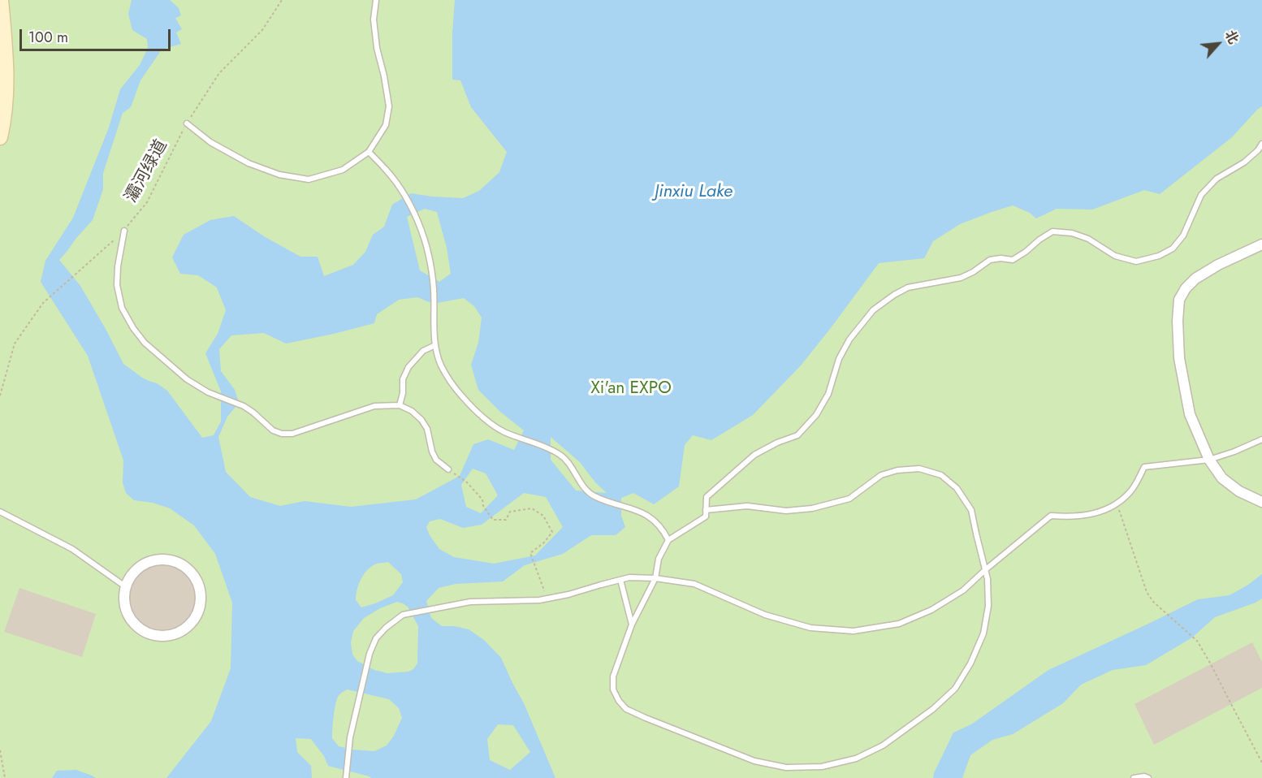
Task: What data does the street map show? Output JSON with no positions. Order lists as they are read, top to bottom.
{
  "streets": {
    "path": ["灞河绿道"]
  },
  "water": ["Jinxiu Lake"],
  "parks": ["Xi'an EXPO"],
  "scale_bar": "100 m",
  "north": "top right"
}
